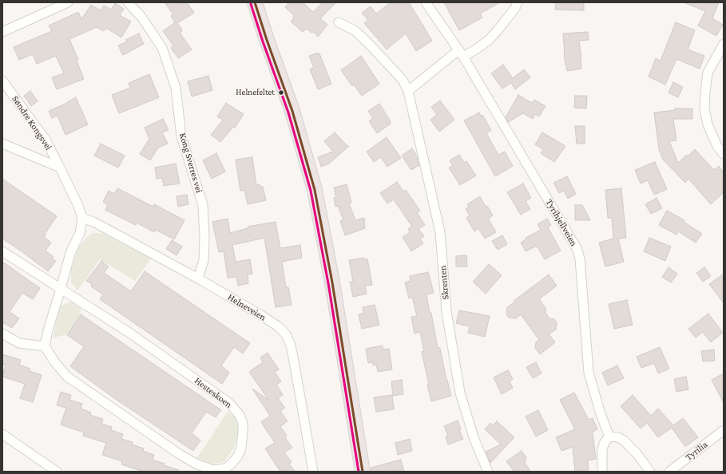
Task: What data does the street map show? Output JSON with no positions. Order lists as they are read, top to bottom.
{
  "streets": {
    "street": [
      "Søndre Kongsvei",
      "Kong Sverres vei",
      "Tyrihjellveien",
      "Skrenten",
      "Helneveien",
      "Hesteskoen",
      "Tyrilia"
    ]
  },
  "crossings": [
    ["Søndre Kongsvei", "Helneveien"],
    ["Kong Sverres vei", "Helneveien"]
  ],
  "places": ["Helnefeltet"]
}
